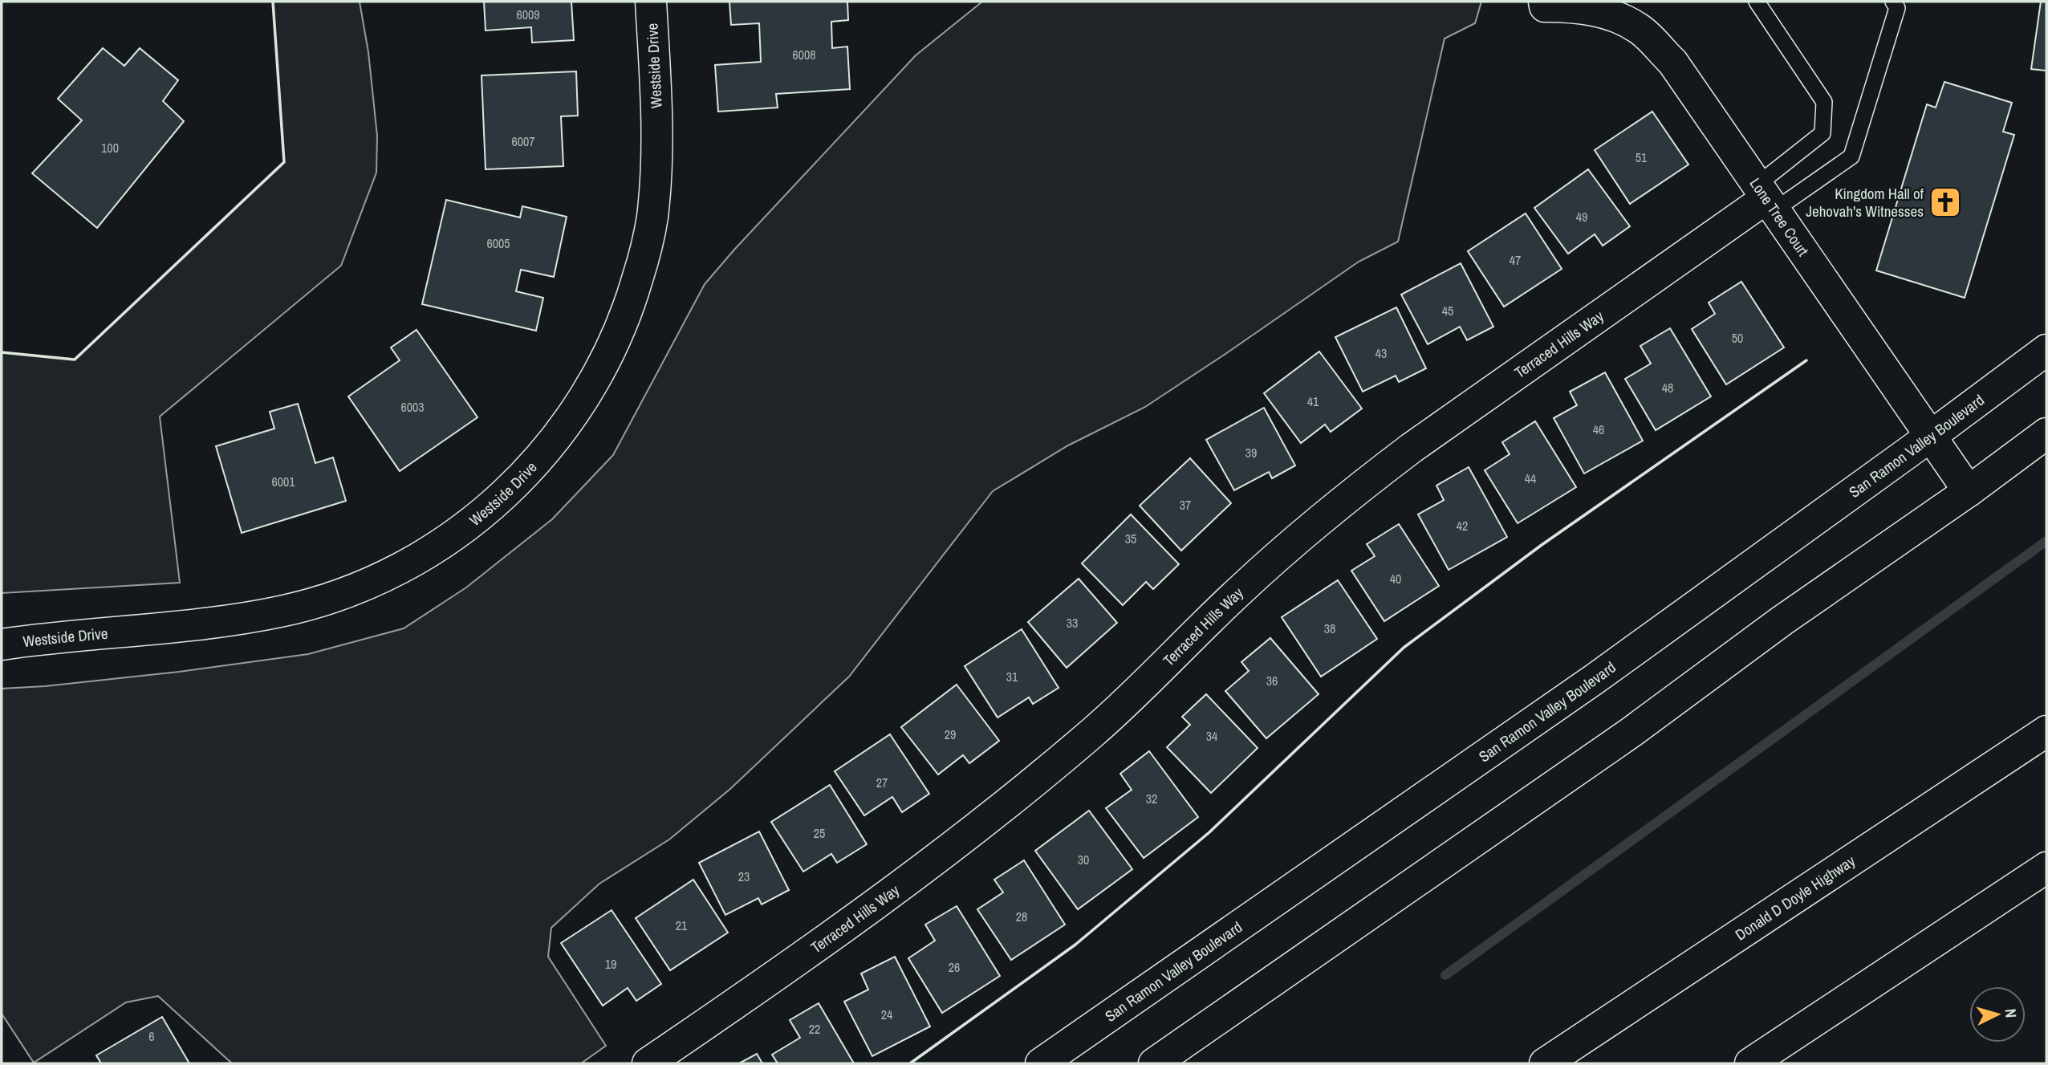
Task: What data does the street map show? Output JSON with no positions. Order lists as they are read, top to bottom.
{
  "streets": {
    "main road": [
      "Westside Drive",
      "Lone Tree Court",
      "Terraced Hills Way",
      "San Ramon Valley Boulevard",
      "Donald D Doyle Highway"
    ]
  },
  "crossings": [
    ["Lone Tree Court", "Terraced Hills Way"],
    ["Lone Tree Court", "San Ramon Valley Boulevard"]
  ],
  "places": {
    "church": ["Kingdom Hall of Jehovah's Witnesses"]
  },
  "house_numbers": [
    "6009",
    "6008",
    "6007",
    "100",
    "51",
    "49",
    "6005",
    "47",
    "45",
    "50",
    "43",
    "48",
    "41",
    "6003",
    "46",
    "39",
    "44",
    "6001",
    "37",
    "42",
    "35",
    "40",
    "33",
    "38",
    "31",
    "36",
    "29",
    "34",
    "27",
    "32",
    "25",
    "30",
    "23",
    "28",
    "21",
    "19",
    "26",
    "24",
    "22",
    "6"
  ],
  "north": "right"
}
